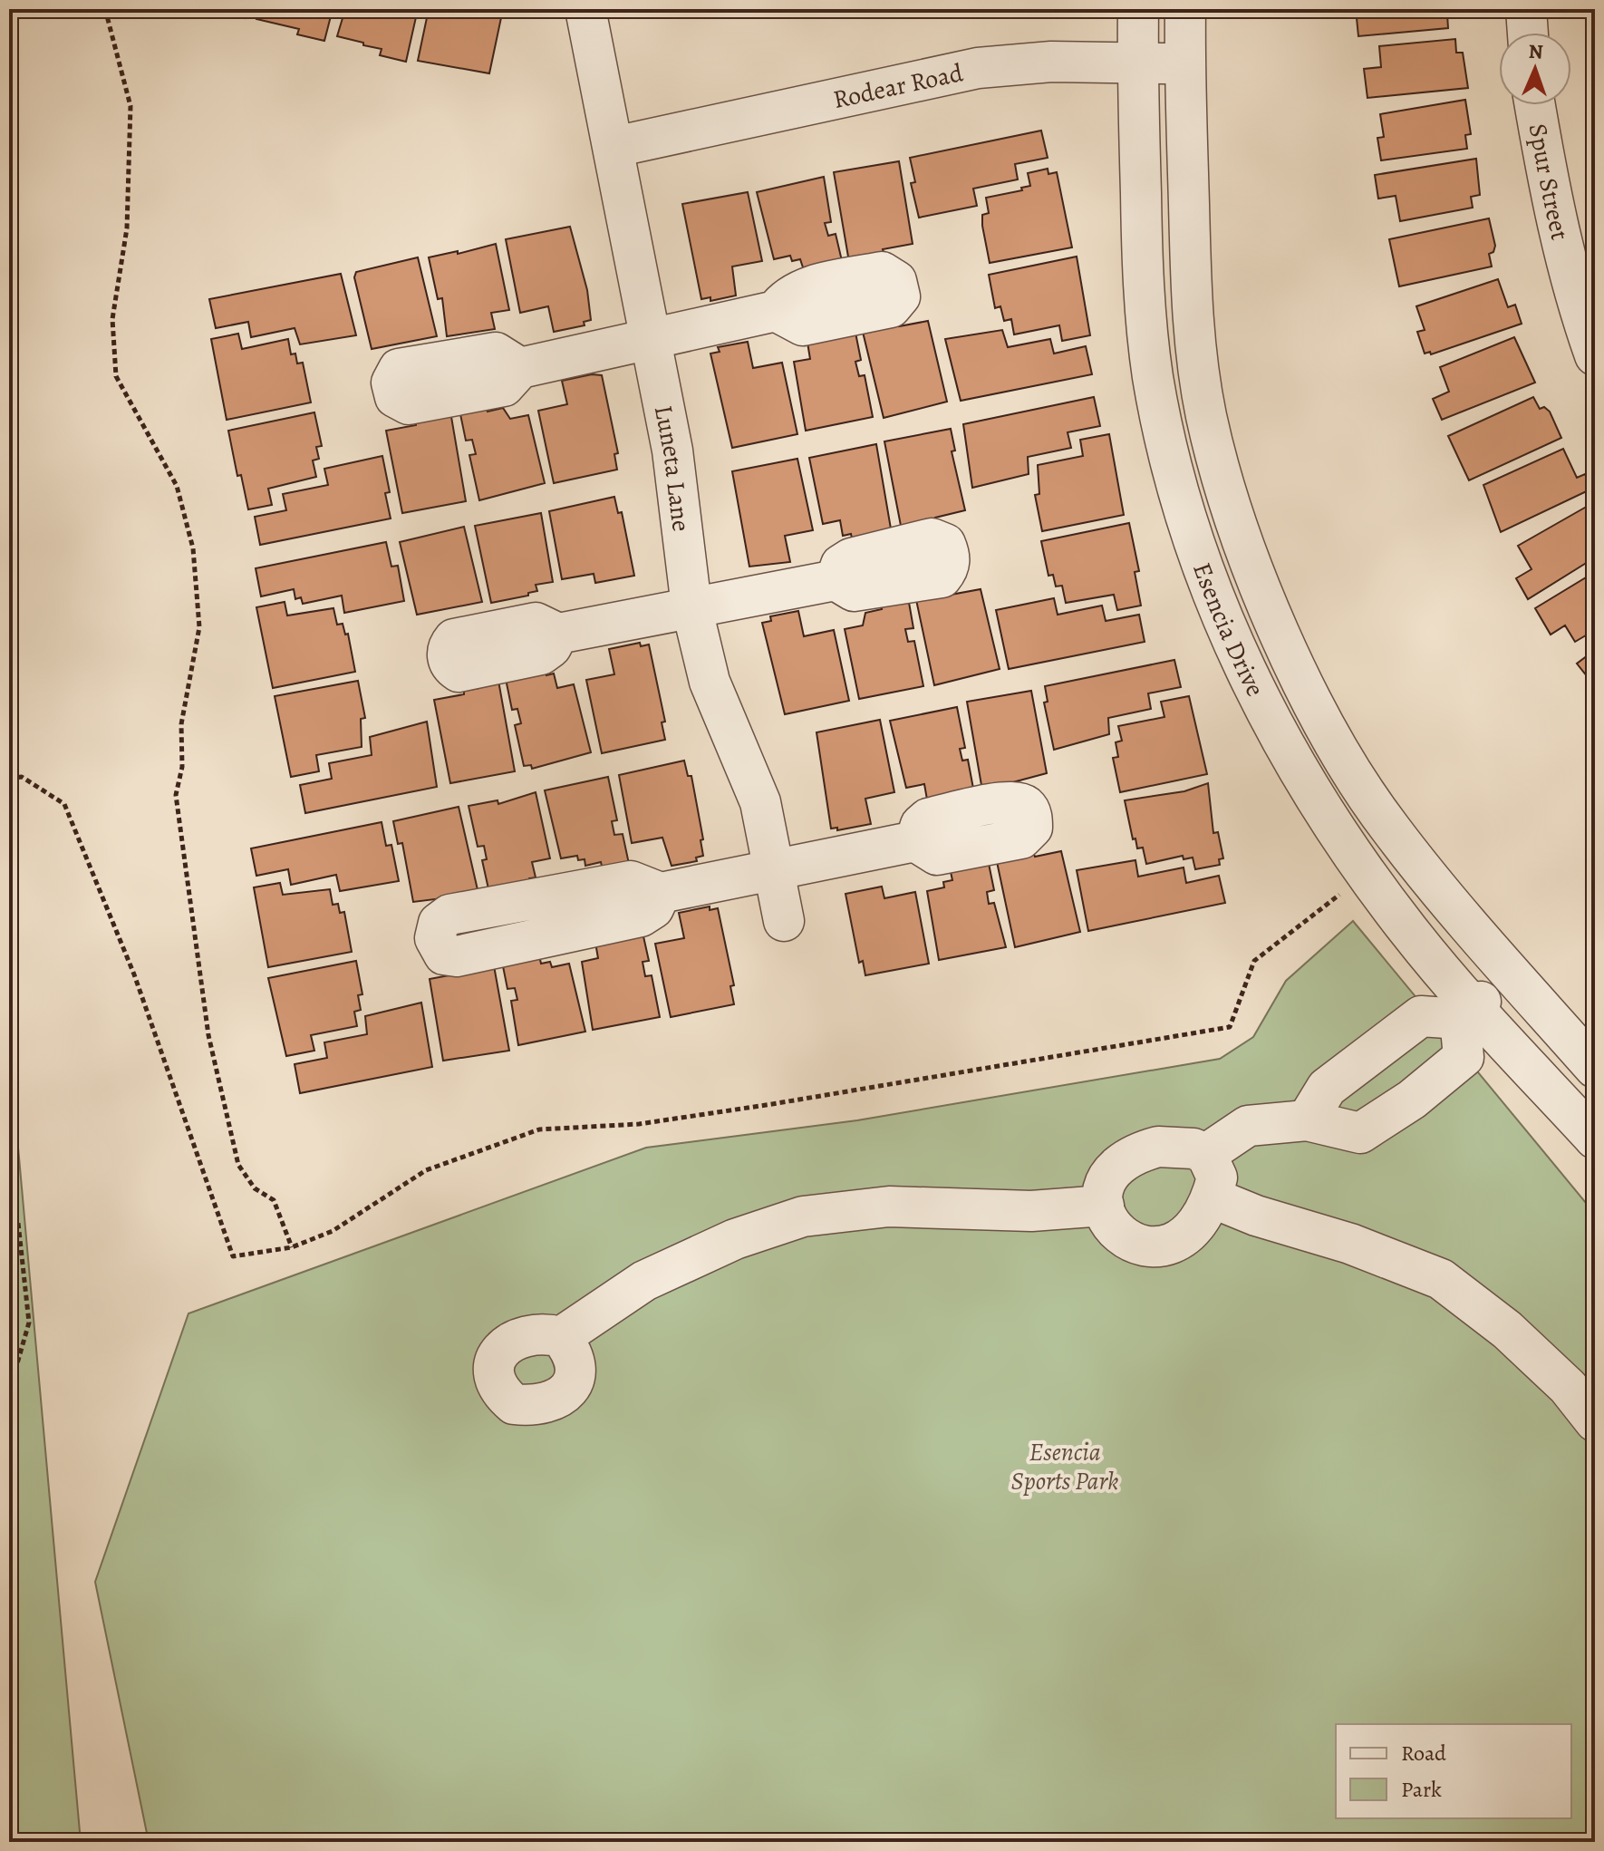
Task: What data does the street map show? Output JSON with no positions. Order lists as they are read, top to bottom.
{
  "streets": {
    "street": [
      "Rodear Road",
      "Spur Street",
      "Luneta Lane",
      "Esencia Drive"
    ]
  },
  "crossings": [
    ["Rodear Road", "Luneta Lane"],
    ["Rodear Road", "Esencia Drive"]
  ],
  "parks": ["Esencia Sports Park"],
  "legend": ["Road", "Park"],
  "north": "top"
}
